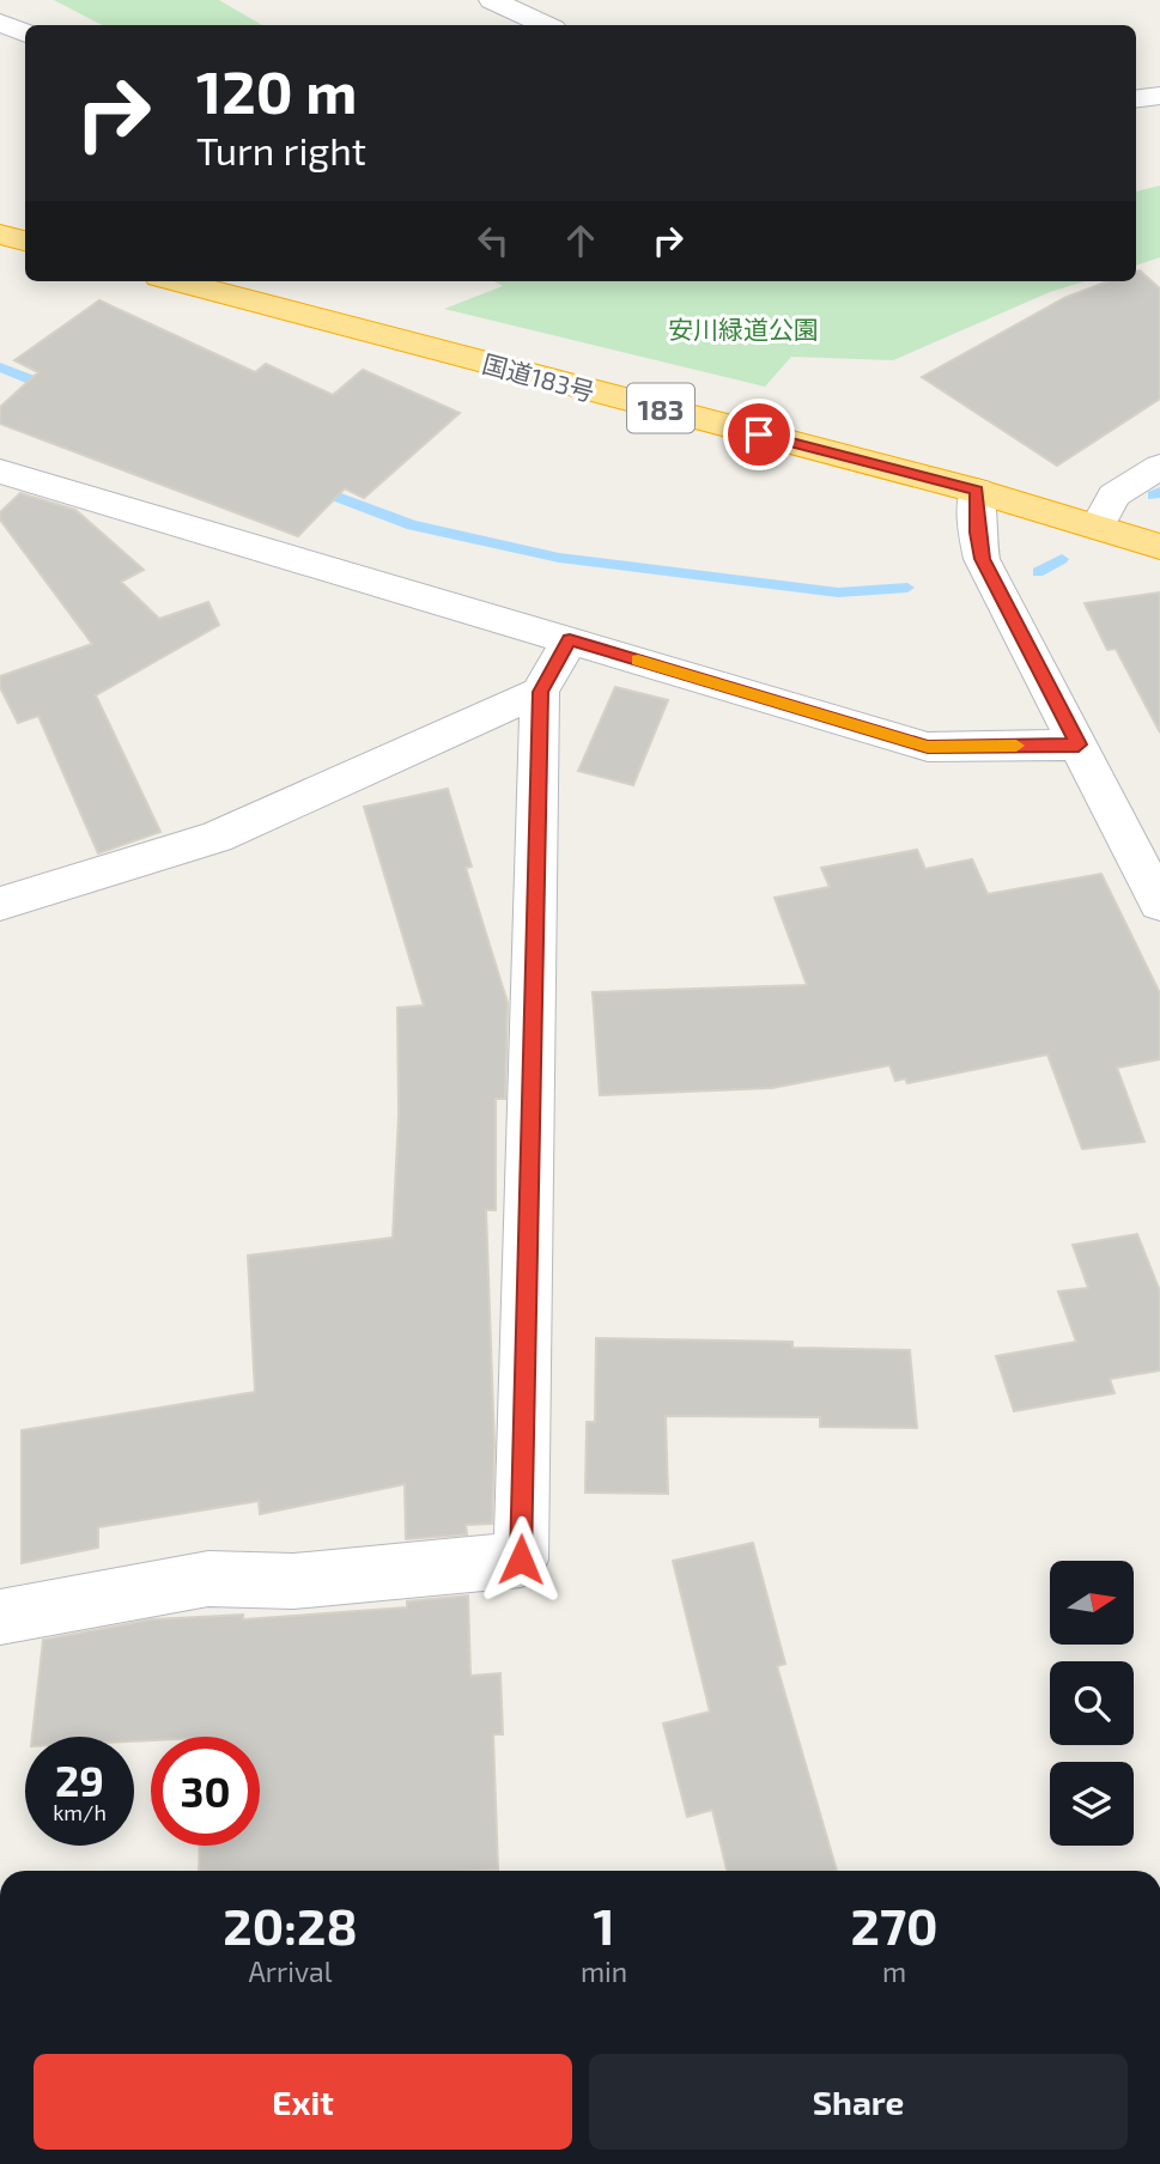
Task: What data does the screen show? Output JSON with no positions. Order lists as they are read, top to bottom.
{
  "streets": {
    "highway": ["国道183号", "183"]
  },
  "parks": ["安川緑道公園"],
  "north": "right",
  "page": {
    "turn": ["120 m", "Turn right"],
    "speed": "29 km/h",
    "limit": "30",
    "eta": [
      "20:28",
      "Arrival",
      "1",
      "min",
      "270",
      "m"
    ],
    "buttons": ["Exit", "Share"]
  }
}
